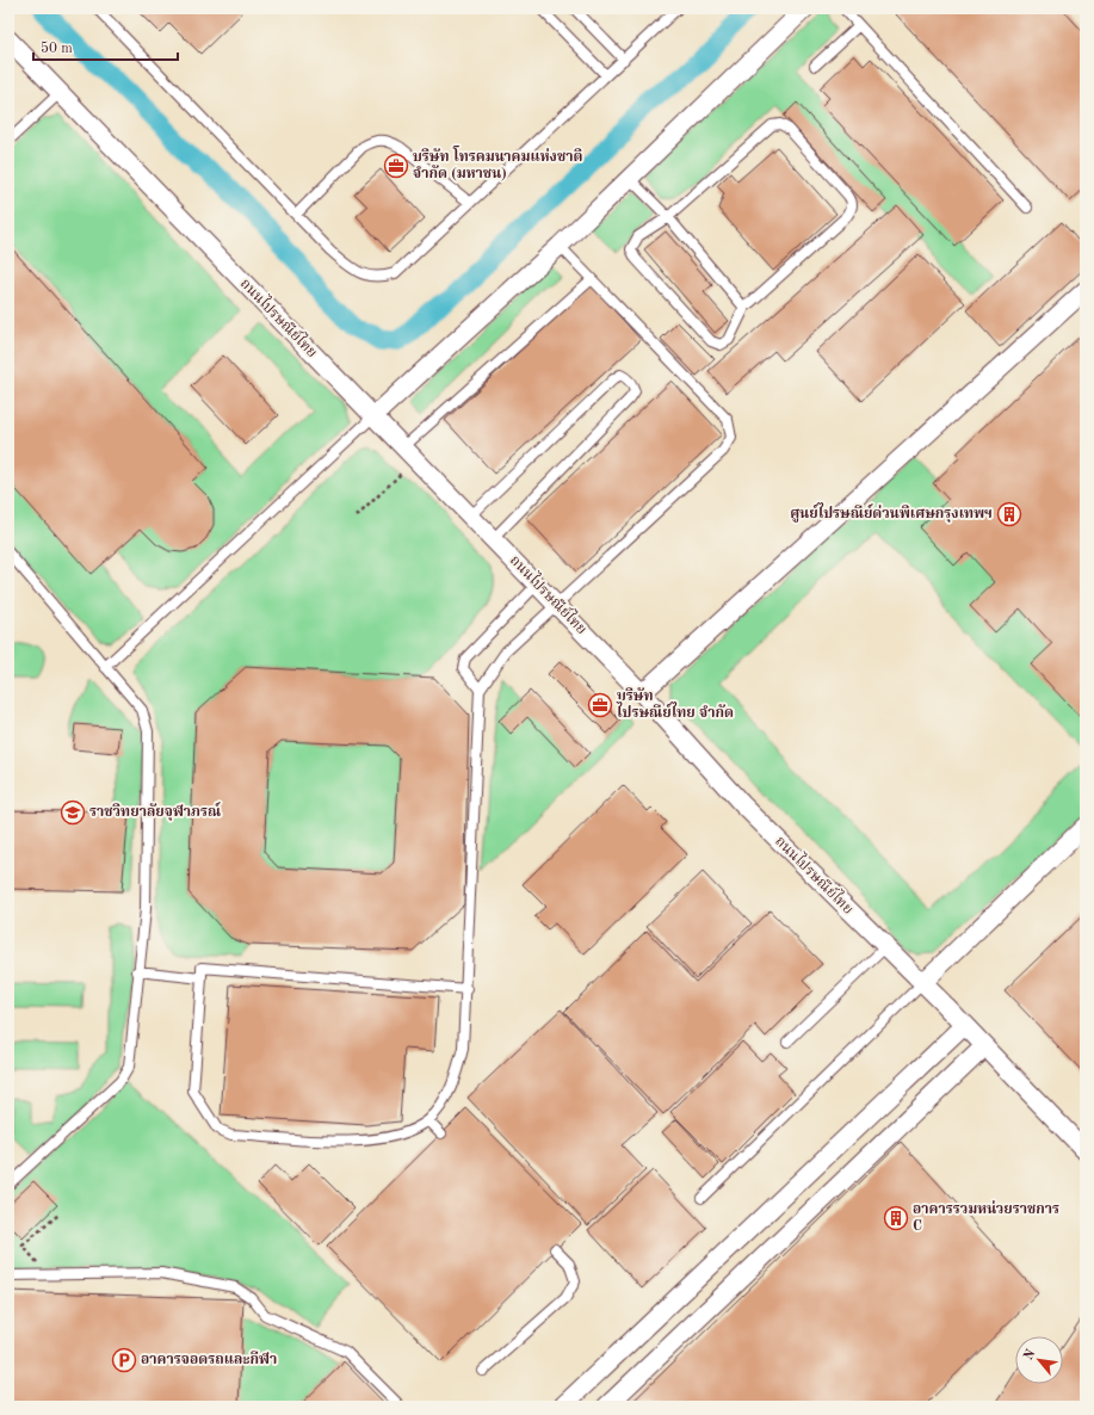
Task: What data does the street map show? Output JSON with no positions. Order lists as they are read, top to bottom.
{
  "streets": {
    "street": ["ถนนไปรษณีย์ไทย"]
  },
  "places": {
    "office": ["บริษัท โทรคมนาคมแห่งชาติ จำกัด (มหาชน)", "บริษัท ไปรษณีย์ไทย จำกัด"],
    "building": ["ศูนย์ไปรษณีย์ด่วนพิเศษกรุงเทพฯ", "อาคารรวมหน่วยราชการ C"],
    "school or university": ["ราชวิทยาลัยจุฬาภรณ์"],
    "parking": ["อาคารจอดรถและกีฬา"]
  },
  "scale_bar": "50 m",
  "north": "top left"
}
